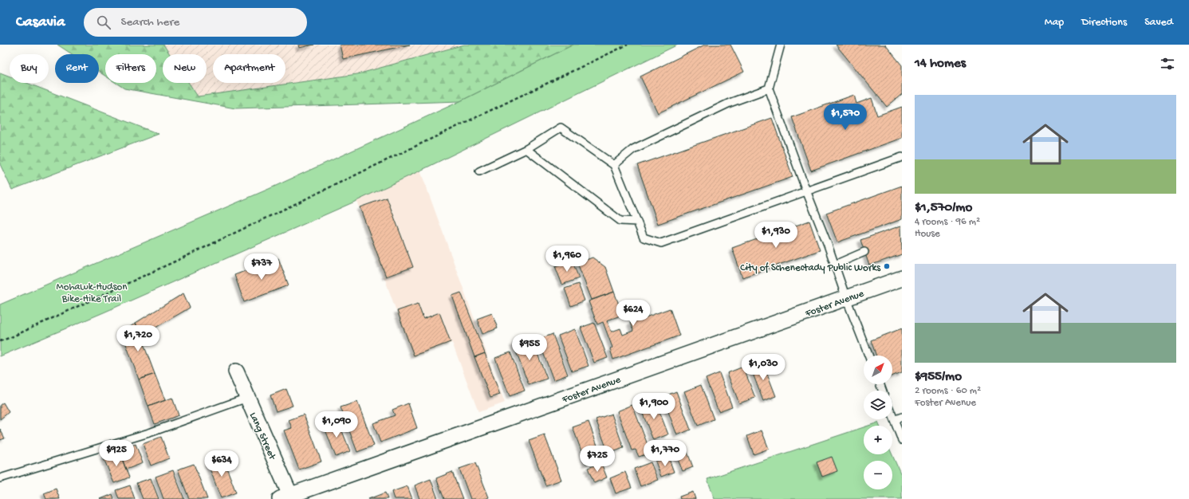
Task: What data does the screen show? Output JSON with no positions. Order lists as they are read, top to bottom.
{
  "streets": {
    "street": ["Foster Avenue", "Lang Street"]
  },
  "crossings": [
    ["Foster Avenue", "Lang Street"]
  ],
  "parks": ["Mohawk-Hudson Bike-Hike Trail"],
  "places": ["City of Schenectady Public Works"],
  "north": "top right",
  "page": {
    "header": "Casavia",
    "search": "Search here",
    "nav": ["Map", "Directions", "Saved"],
    "heading": "14 homes",
    "chip": [
      "Buy",
      "Rent",
      "Filters",
      "New",
      "Apartment"
    ],
    "list": [
      {
        "name": "$1,570/mo",
        "note": "4 rooms · 96 m² · House"
      },
      {
        "name": "$955/mo",
        "note": "2 rooms · 60 m² · Foster Avenue"
      }
    ],
    "price": [
      "$1,570",
      "$1,930",
      "$1,960",
      "$737",
      "$624",
      "$1,720",
      "$955",
      "$1,030",
      "$1,900",
      "$1,090",
      "$925",
      "$1,770",
      "$725",
      "$634"
    ],
    "map_buttons": ["+", "−"]
  }
}
